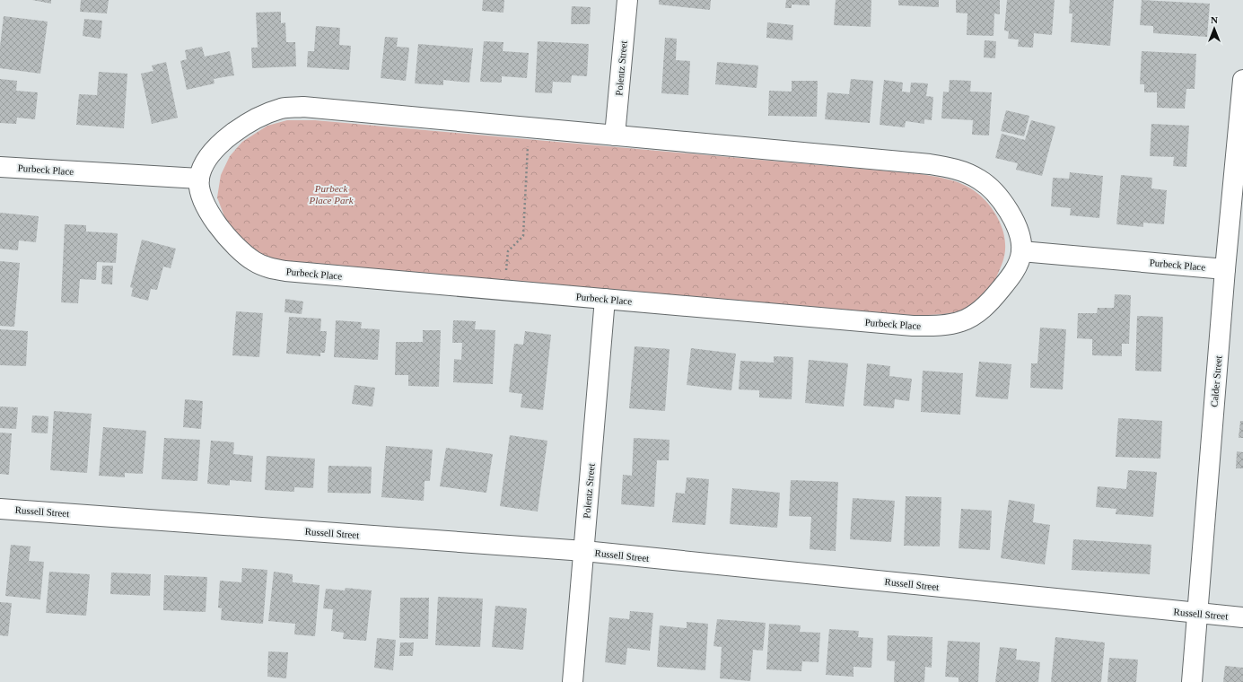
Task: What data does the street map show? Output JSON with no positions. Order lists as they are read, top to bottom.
{
  "streets": {
    "street": [
      "Polentz Street",
      "Purbeck Place",
      "Calder Street",
      "Russell Street"
    ]
  },
  "crossings": [
    ["Polentz Street", "Purbeck Place"],
    ["Polentz Street", "Russell Street"],
    ["Purbeck Place", "Calder Street"],
    ["Calder Street", "Russell Street"]
  ],
  "parks": ["Purbeck Place Park"],
  "north": "top"
}
